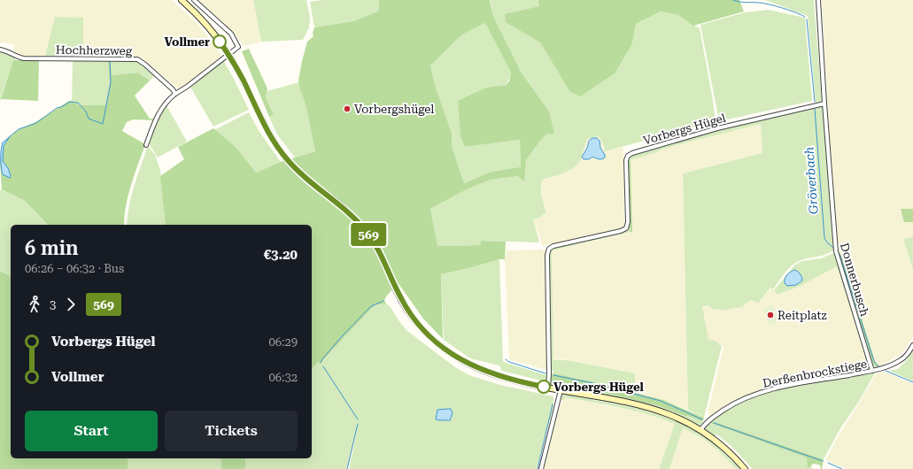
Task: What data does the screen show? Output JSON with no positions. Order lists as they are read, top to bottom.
{
  "streets": {
    "street": [
      "Hochherzweg",
      "Vorbergs Hügel",
      "Donnerbusch",
      "Derßenbrockstiege"
    ]
  },
  "crossings": [
    ["Vorbergs Hügel", "Donnerbusch"],
    ["Donnerbusch", "Derßenbrockstiege"]
  ],
  "water": ["Gröverbach"],
  "places": [
    "Vollmer",
    "Vorbergshügel",
    "Reitplatz",
    "Vorbergs Hügel"
  ],
  "lines": ["bus line 569"],
  "page": {
    "on_map": "569",
    "heading": ["6 min", "06:26 – 06:32 · Bus", "€3.20"],
    "legs": ["3", "569"],
    "list": [
      {
        "name": "Vorbergs Hügel",
        "value": "06:29"
      },
      {
        "name": "Vollmer",
        "value": "06:32"
      }
    ],
    "buttons": ["Start", "Tickets"]
  }
}
